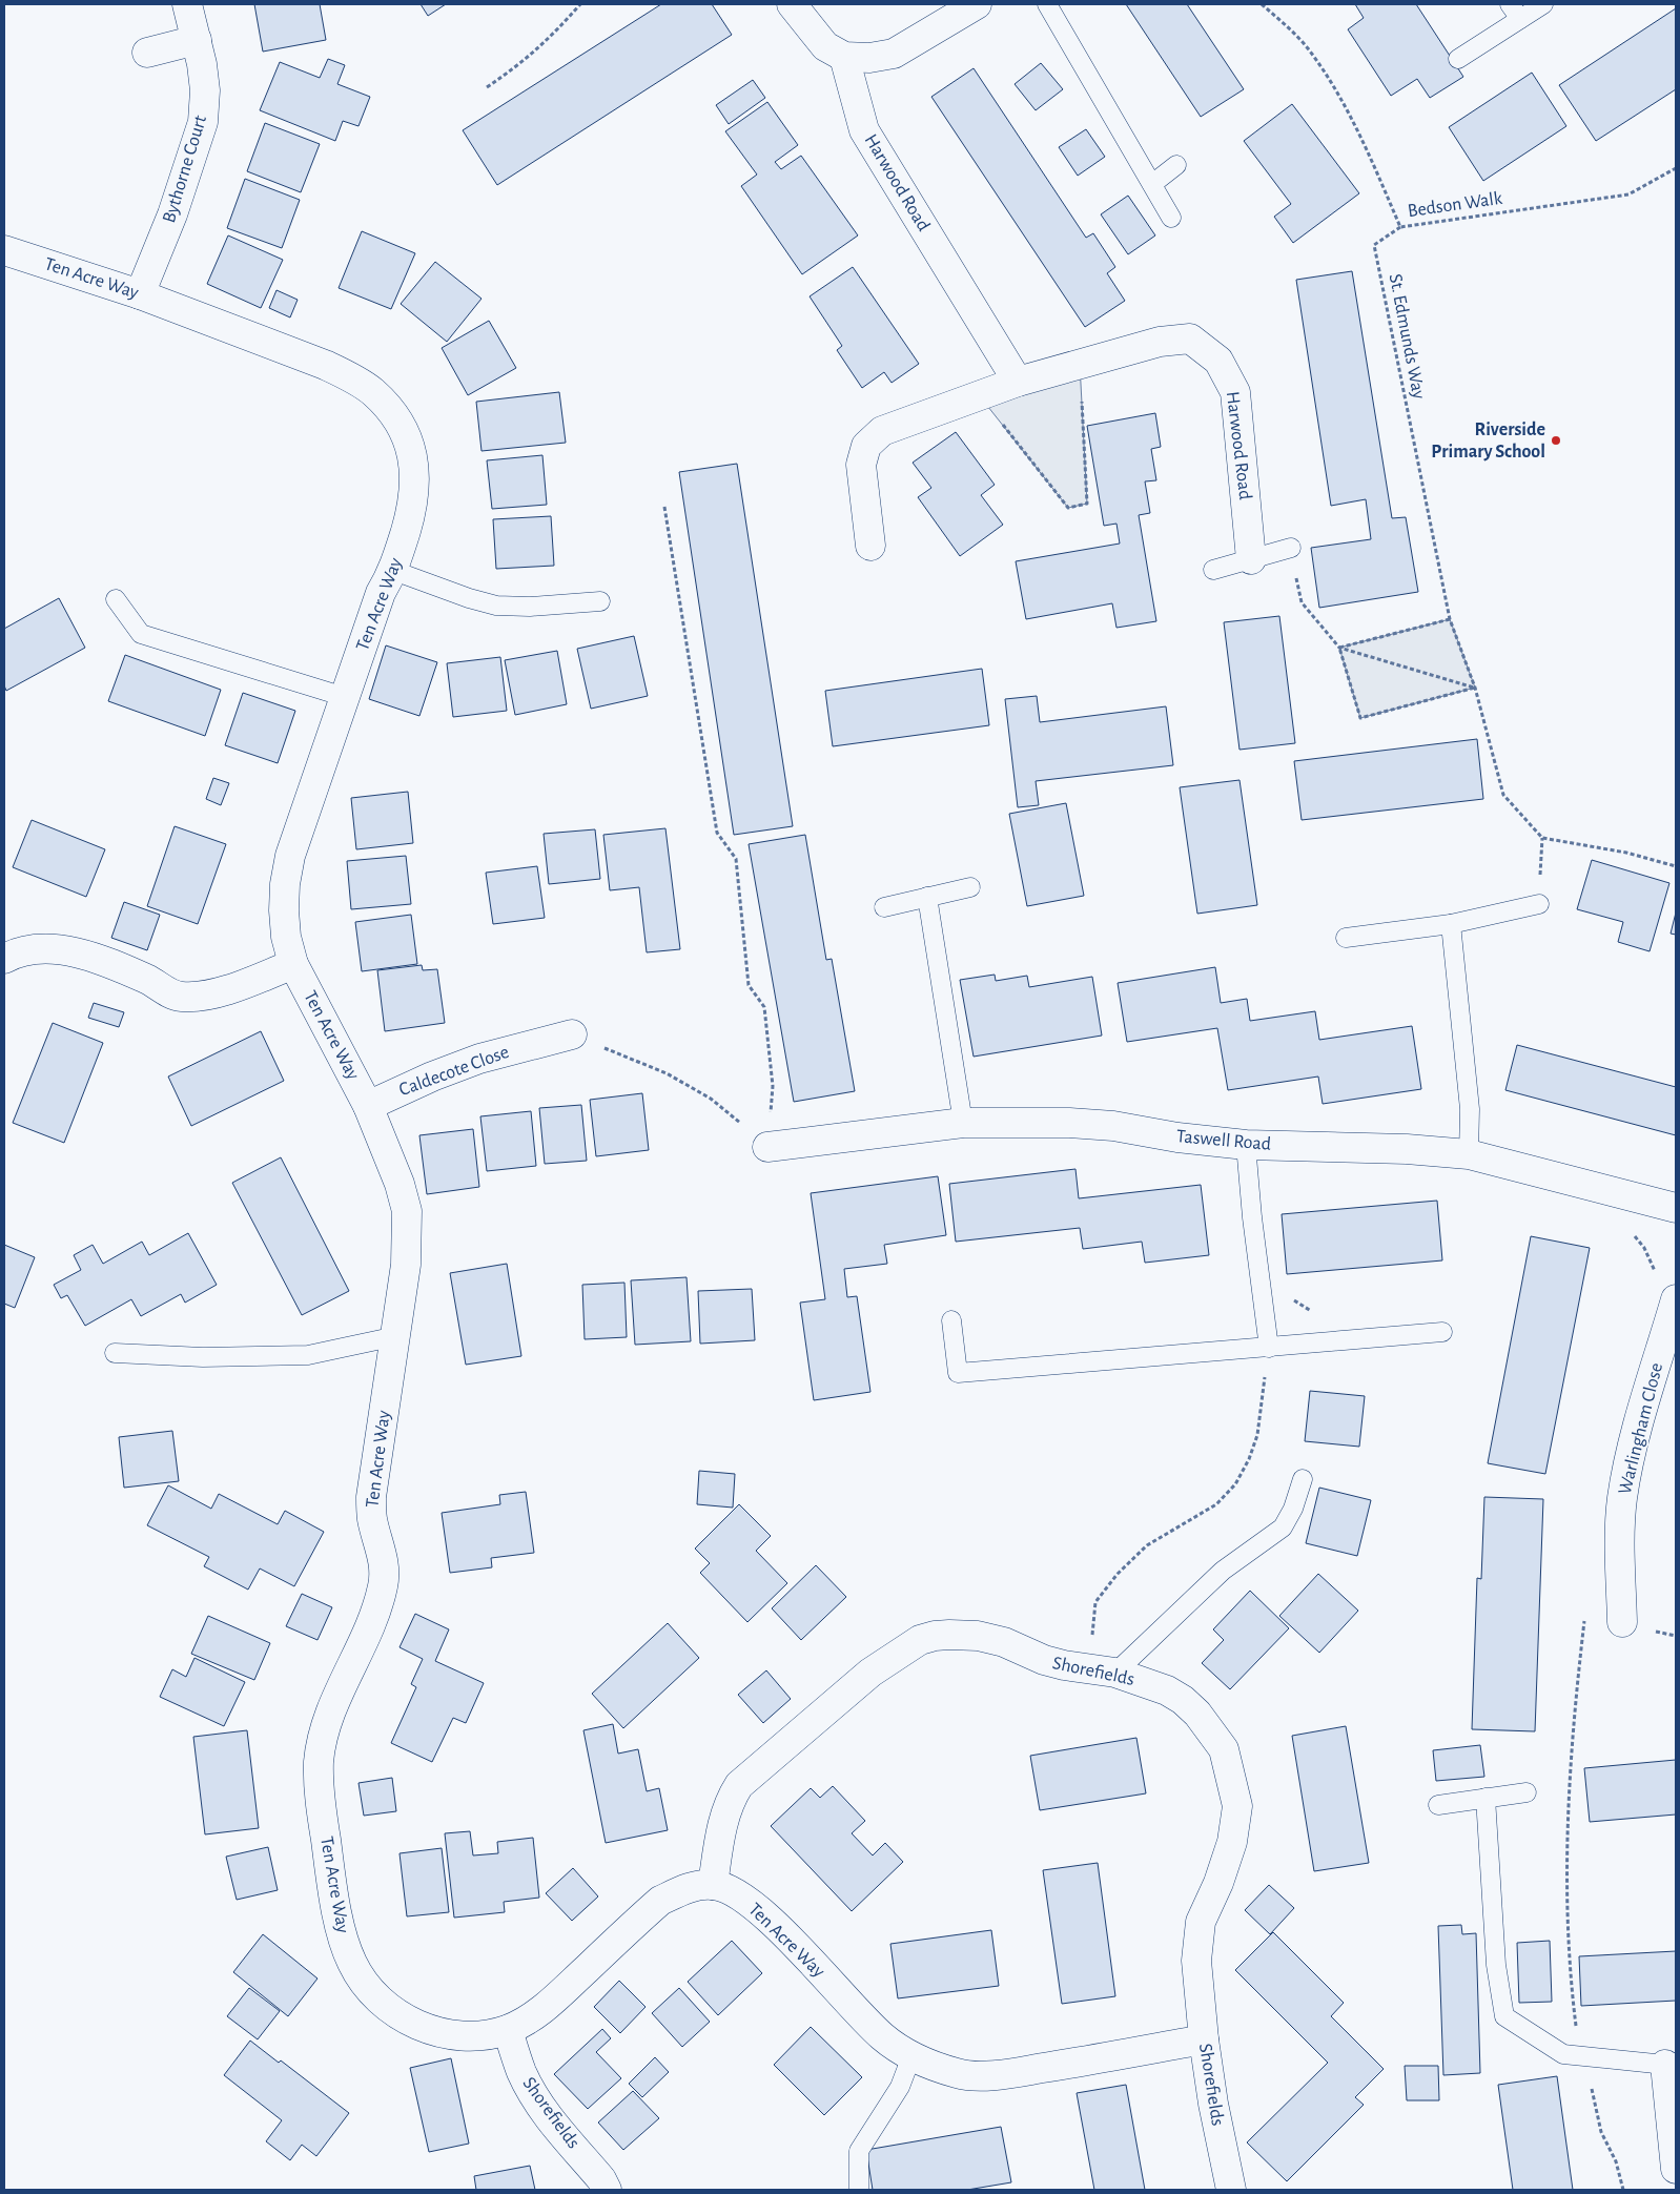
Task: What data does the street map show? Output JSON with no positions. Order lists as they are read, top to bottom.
{
  "streets": {
    "street": [
      "Bythorne Court",
      "Harwood Road",
      "Ten Acre Way",
      "Caldecote Close",
      "Taswell Road",
      "Warlingham Close",
      "Shorefields"
    ],
    "path": ["Bedson Walk", "St. Edmunds Way"]
  },
  "crossings": [
    ["Bythorne Court", "Ten Acre Way"],
    ["Bedson Walk", "St. Edmunds Way"],
    ["Ten Acre Way", "Caldecote Close"],
    ["Ten Acre Way", "Shorefields"]
  ],
  "places": ["Riverside Primary School"]
}
